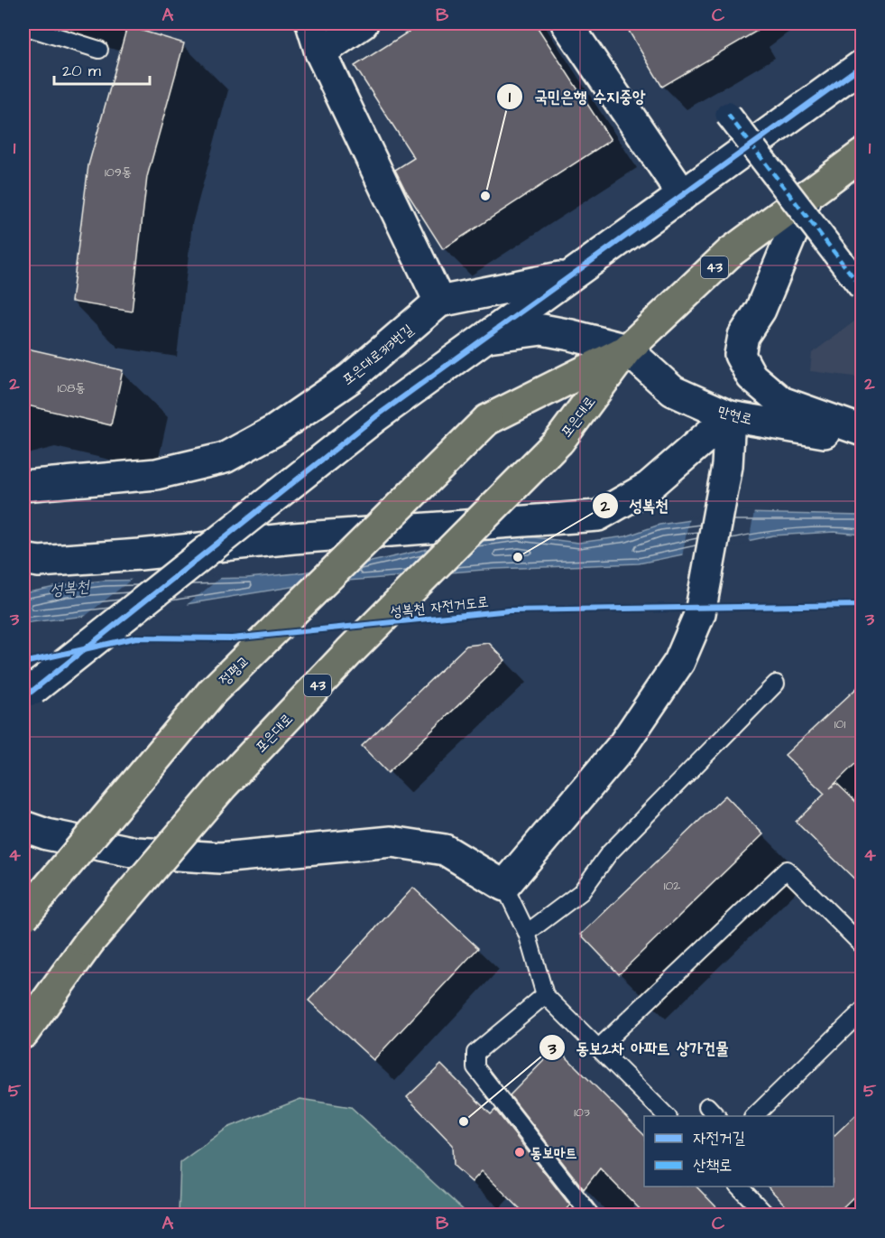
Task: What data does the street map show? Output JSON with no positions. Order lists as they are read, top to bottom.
{
  "streets": {
    "main road": ["43", "포은대로", "정평교"],
    "street": ["포은대로313번길", "만현로"],
    "cycle path": ["성복천 자전거도로"]
  },
  "crossings": [
    ["만현로", "포은대로"],
    ["포은대로", "정평교"]
  ],
  "water": ["성복천"],
  "places": [
    "국민은행 수지중앙",
    "성복천",
    "동보2차 아파트 상가건물",
    "동보마트"
  ],
  "house_numbers": [
    "109동",
    "108동",
    "101",
    "102",
    "103"
  ],
  "legend": ["자전거길", "산책로"],
  "scale_bar": "20 m",
  "grid": {
    "columns": ["A", "B", "C"],
    "rows": [
      "1",
      "2",
      "3",
      "4",
      "5"
    ]
  }
}
